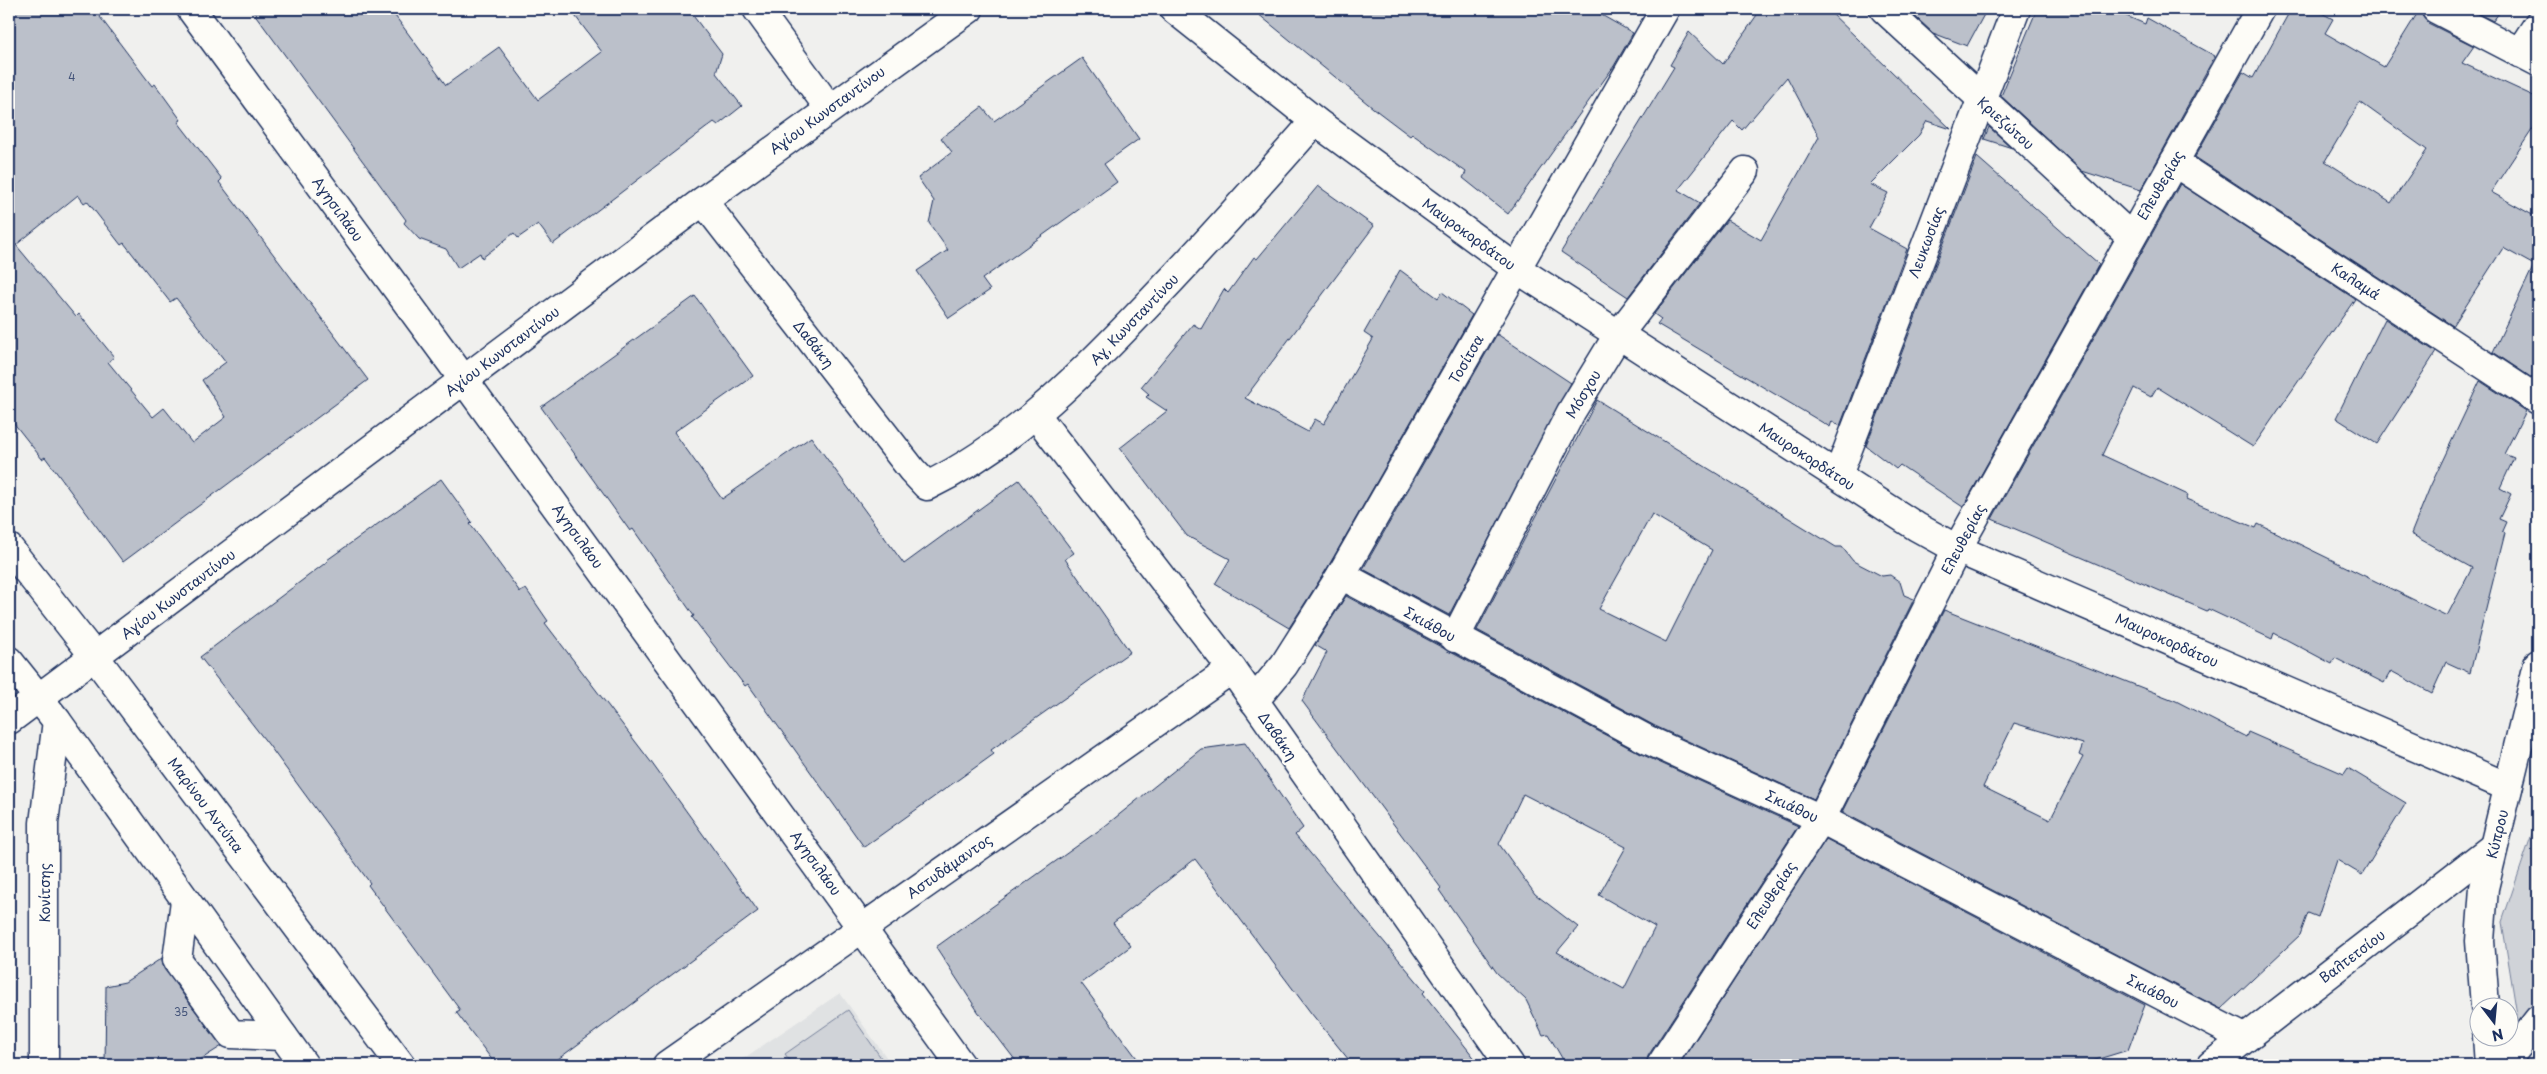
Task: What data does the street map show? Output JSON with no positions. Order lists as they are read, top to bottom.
{
  "streets": {
    "street": [
      "Αγίου Κωνσταντίνου",
      "Κριεζώτου",
      "Ελευθερίας",
      "Αγησιλάου",
      "Μαυροκορδάτου",
      "Λευκωσίας",
      "Καλαμά",
      "Αγ, Κωνσταντίνου",
      "Δαβάκη",
      "Τοσίτσα",
      "Μόσχου",
      "Σκιάθου",
      "Μαρίνου Αντύπα",
      "Κύπρου",
      "Αστυδάμαντος",
      "Κονίτσης",
      "Βαλτετσίου"
    ]
  },
  "crossings": [
    ["Αγίου Κωνσταντίνου", "Αγησιλάου"],
    ["Αγίου Κωνσταντίνου", "Δαβάκη"],
    ["Αγίου Κωνσταντίνου", "Μαρίνου Αντύπα"],
    ["Κριεζώτου", "Ελευθερίας"],
    ["Κριεζώτου", "Λευκωσίας"],
    ["Ελευθερίας", "Μαυροκορδάτου"],
    ["Ελευθερίας", "Καλαμά"],
    ["Ελευθερίας", "Σκιάθου"],
    ["Αγησιλάου", "Αστυδάμαντος"],
    ["Μαυροκορδάτου", "Λευκωσίας"],
    ["Μαυροκορδάτου", "Αγ, Κωνσταντίνου"],
    ["Μαυροκορδάτου", "Τοσίτσα"],
    ["Μαυροκορδάτου", "Μόσχου"],
    ["Μαυροκορδάτου", "Κύπρου"],
    ["Αγ, Κωνσταντίνου", "Δαβάκη"],
    ["Δαβάκη", "Τοσίτσα"],
    ["Δαβάκη", "Αστυδάμαντος"],
    ["Τοσίτσα", "Σκιάθου"],
    ["Μόσχου", "Σκιάθου"],
    ["Σκιάθου", "Βαλτετσίου"],
    ["Κύπρου", "Βαλτετσίου"]
  ],
  "house_numbers": ["4", "35"],
  "north": "bottom"
}
